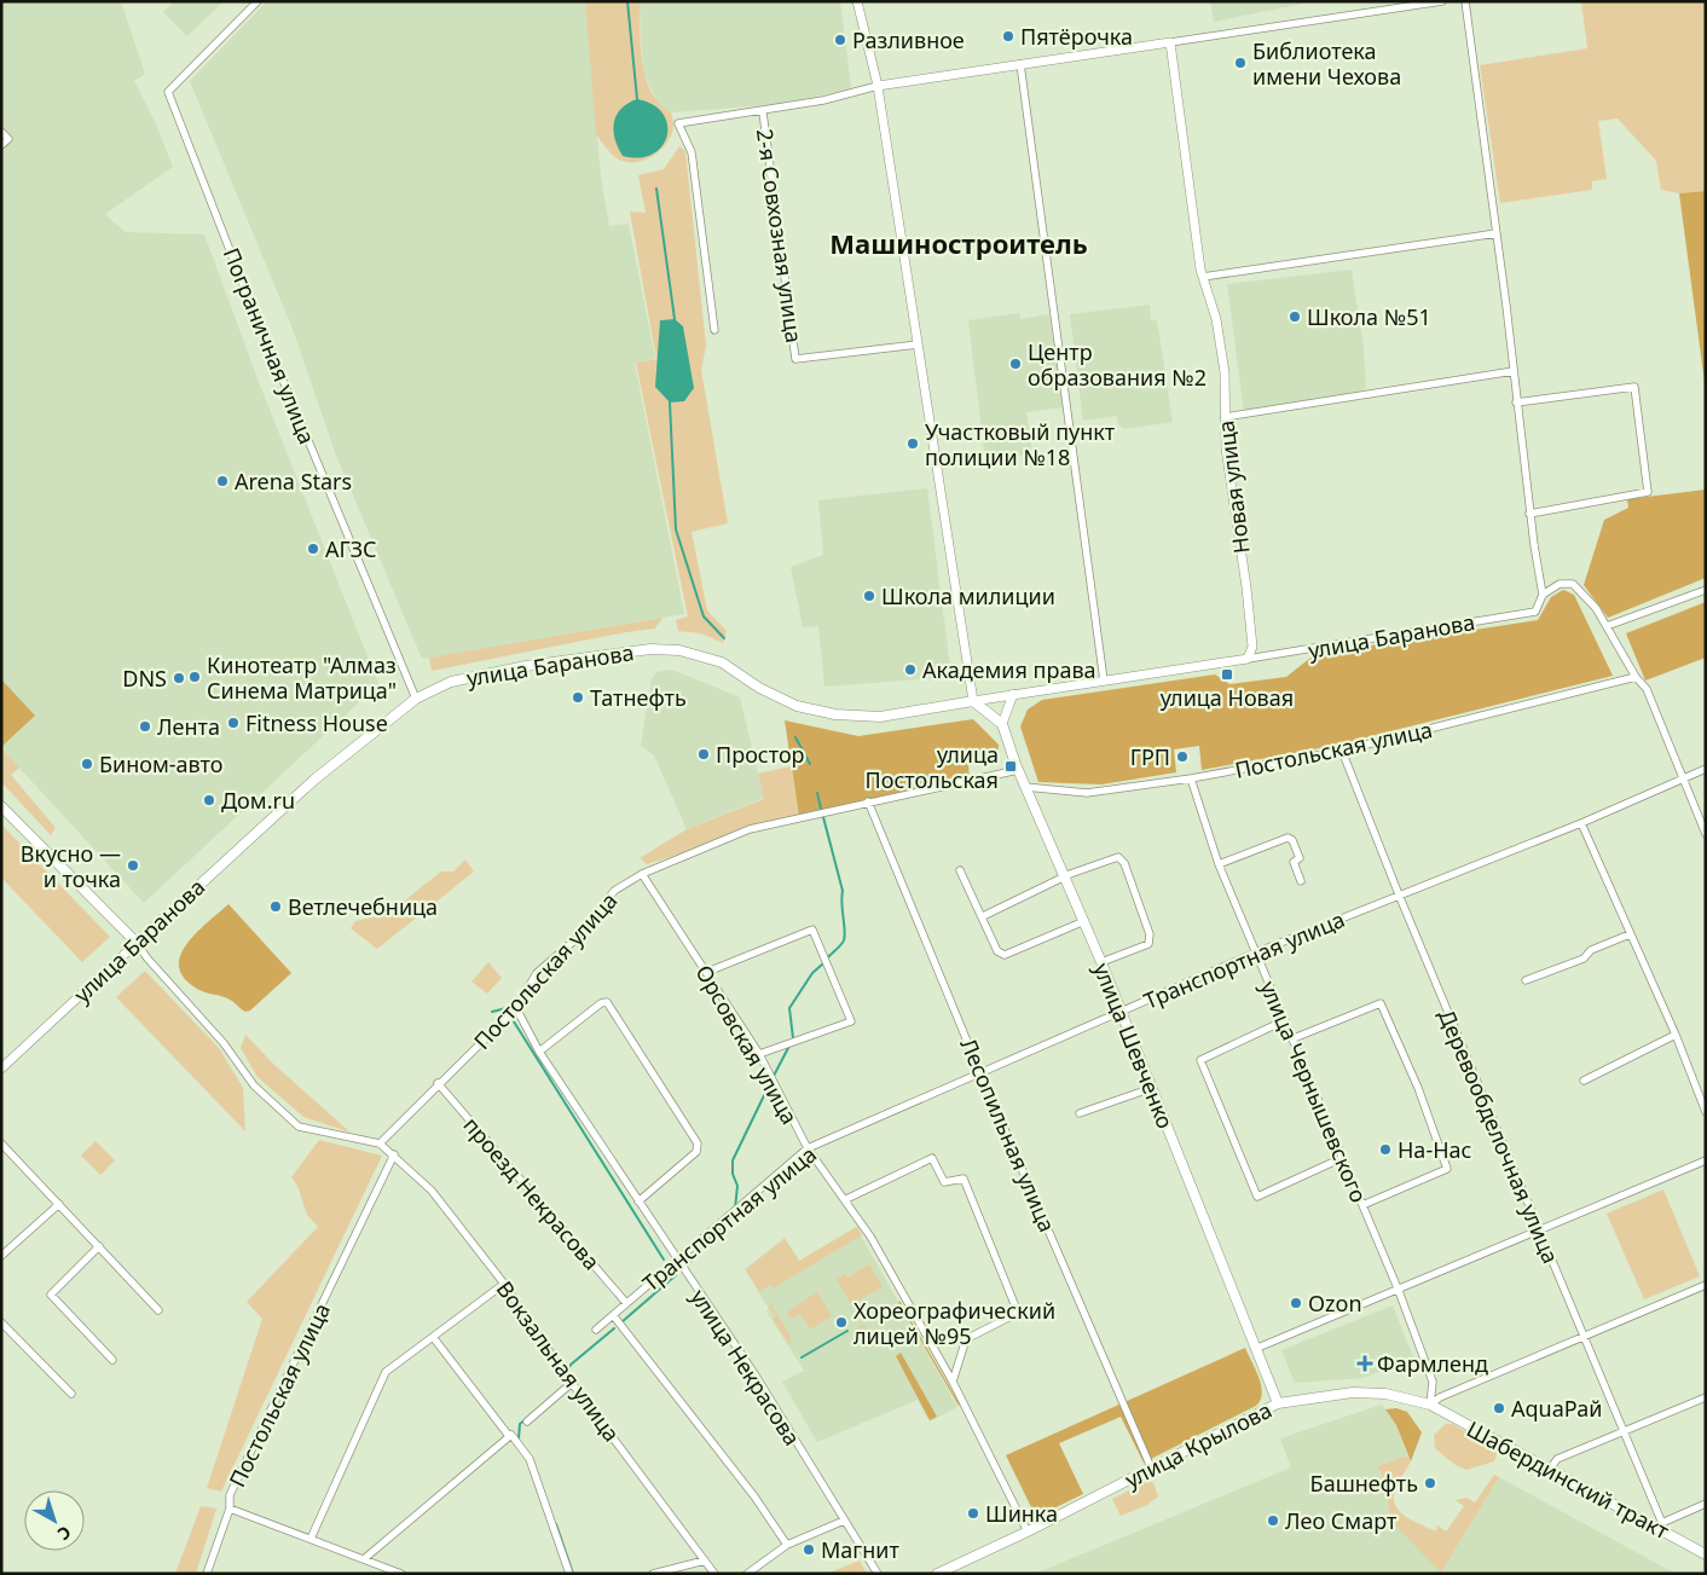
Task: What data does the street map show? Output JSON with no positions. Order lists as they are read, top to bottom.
{
  "streets": {
    "main road": [
      "улица Баранова",
      "улица Шевченко",
      "улица Крылова",
      "Шабердинский тракт"
    ],
    "street": [
      "2-я Совхозная улица",
      "Пограничная улица",
      "Новая улица",
      "Постольская улица",
      "Транспортная улица",
      "Орсовская улица",
      "улица Чернышевского",
      "Лесопильная улица",
      "Деревообделочная улица",
      "проезд Некрасова",
      "Вокзальная улица",
      "улица Некрасова"
    ]
  },
  "crossings": [
    ["Пограничная улица", "улица Баранова"],
    ["Новая улица", "улица Баранова"],
    ["Постольская улица", "Орсовская улица"],
    ["Постольская улица", "улица Шевченко"],
    ["Постольская улица", "улица Чернышевского"],
    ["Постольская улица", "Лесопильная улица"],
    ["Постольская улица", "Деревообделочная улица"],
    ["Постольская улица", "проезд Некрасова"],
    ["Постольская улица", "Вокзальная улица"],
    ["Постольская улица", "улица Некрасова"],
    ["Транспортная улица", "Орсовская улица"],
    ["Транспортная улица", "улица Шевченко"],
    ["Транспортная улица", "улица Чернышевского"],
    ["Транспортная улица", "Лесопильная улица"],
    ["Транспортная улица", "Деревообделочная улица"],
    ["Транспортная улица", "проезд Некрасова"],
    ["Транспортная улица", "улица Некрасова"],
    ["Орсовская улица", "улица Крылова"],
    ["улица Шевченко", "улица Крылова"],
    ["улица Чернышевского", "улица Крылова"],
    ["улица Чернышевского", "Шабердинский тракт"],
    ["Лесопильная улица", "улица Крылова"],
    ["Деревообделочная улица", "Шабердинский тракт"],
    ["улица Крылова", "Шабердинский тракт"]
  ],
  "districts": ["Машиностроитель"],
  "places": {
    "other": [
      "Пятёрочка",
      "Разливное",
      "Библиотека имени Чехова",
      "Школа №51",
      "Центр образования №2",
      "Участковый пункт полиции №18",
      "Arena Stars",
      "АГЗС",
      "Школа милиции",
      "Академия права",
      "Кинотеатр \"Алмаз Синема Матрица\"",
      "DNS",
      "Татнефть",
      "Fitness House",
      "Лента",
      "Простор",
      "ГРП",
      "Бином-авто",
      "Дом.ru",
      "Вкусно — и точка",
      "Ветлечебница",
      "На-Нас",
      "Ozon",
      "Хореографический лицей №95",
      "AquaРай",
      "Башнефть",
      "Шинка",
      "Лео Смарт",
      "Магнит"
    ],
    "transit": ["улица Новая", "улица Постольская"],
    "health": ["Фармленд"]
  },
  "north": "bottom right"
}
